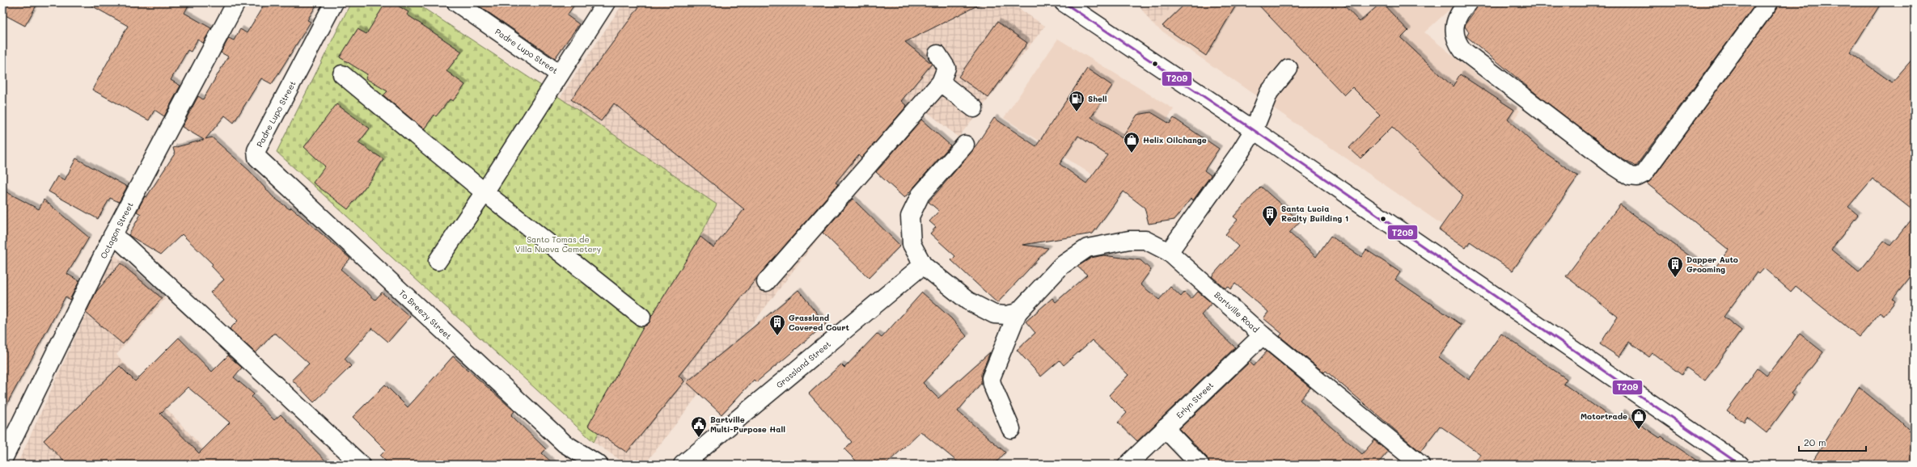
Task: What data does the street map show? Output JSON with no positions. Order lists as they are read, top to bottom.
{
  "streets": {
    "street": [
      "Padre Lupo Street",
      "Octagon Street",
      "Bartville Road",
      "To Breezy Street",
      "Grassland Street",
      "Erlyn Street"
    ]
  },
  "crossings": [
    ["Padre Lupo Street", "To Breezy Street"],
    ["Bartville Road", "Erlyn Street"]
  ],
  "parks": ["Santo Tomas de Villa Nueva Cemetery"],
  "places": {
    "fuel station": ["Shell"],
    "shop": ["Helix Oilchange", "Motortrade"],
    "building": ["Santa Lucia Realty Building 1", "Dapper Auto Grooming", "Grassland Covered Court"],
    "public building": ["Bartville Multi-Purpose Hall"]
  },
  "lines": ["transit line T209"],
  "scale_bar": "20 m"
}
